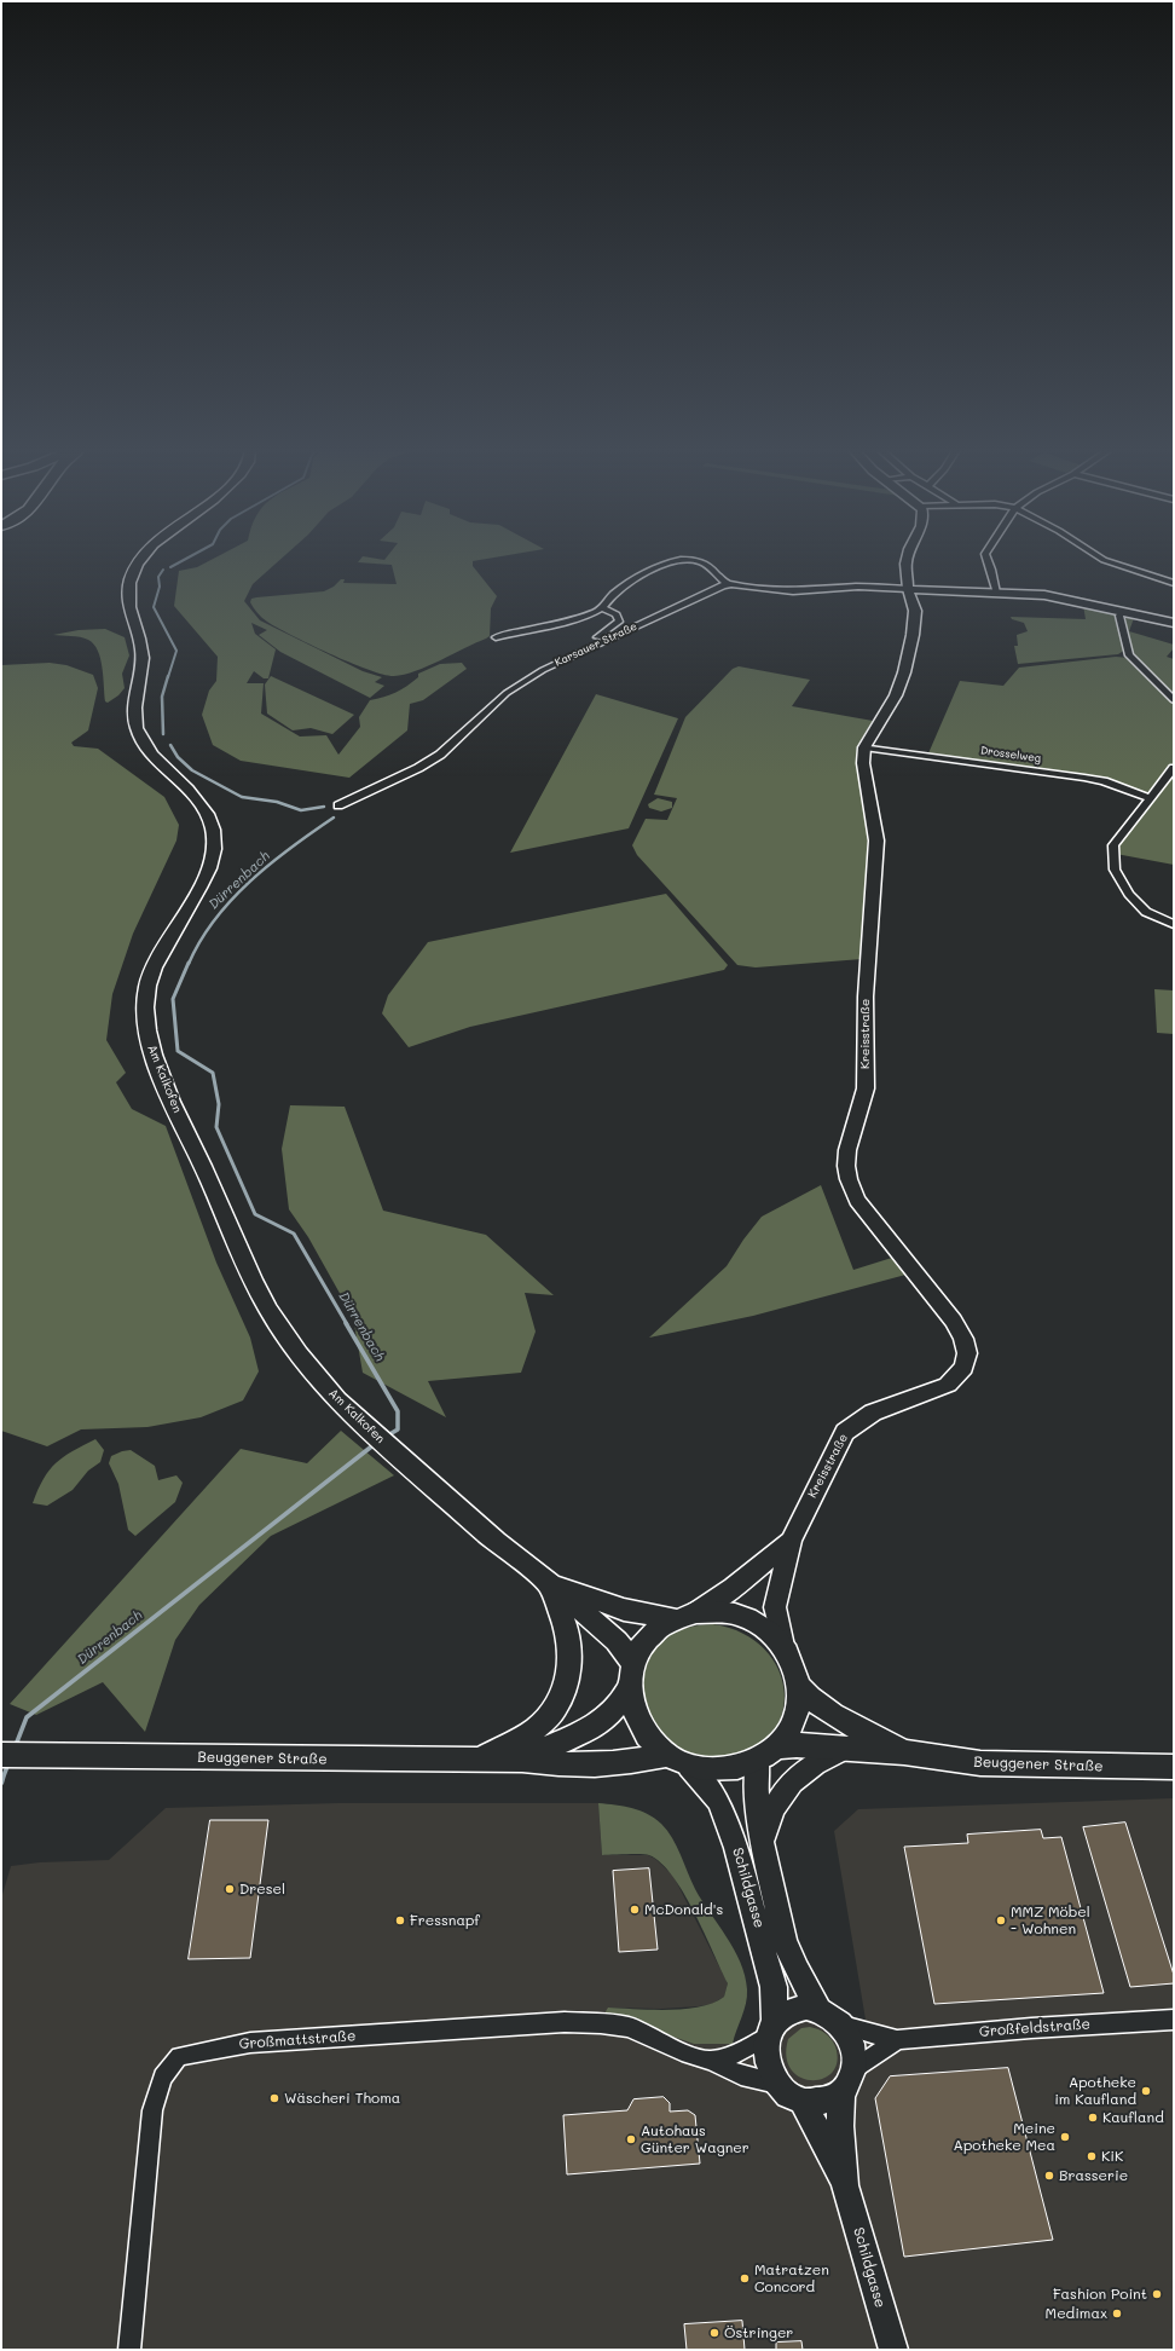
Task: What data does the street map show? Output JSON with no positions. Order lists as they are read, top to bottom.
{
  "streets": {
    "main road": ["Am Kalkofen", "Beuggener Straße"],
    "street": [
      "Karsauer Straße",
      "Drosselweg",
      "Kreisstraße",
      "Schildgasse",
      "Großfeldstraße",
      "Großmattstraße"
    ]
  },
  "crossings": [
    ["Drosselweg", "Kreisstraße"],
    ["Kreisstraße", "Am Kalkofen"],
    ["Kreisstraße", "Beuggener Straße"],
    ["Kreisstraße", "Schildgasse"],
    ["Am Kalkofen", "Beuggener Straße"],
    ["Am Kalkofen", "Schildgasse"],
    ["Beuggener Straße", "Schildgasse"],
    ["Schildgasse", "Großfeldstraße"],
    ["Schildgasse", "Großmattstraße"],
    ["Großfeldstraße", "Großmattstraße"]
  ],
  "water": ["Dürrenbach"],
  "places": [
    "Dresel",
    "McDonald's",
    "Fressnapf",
    "MMZ Möbel - Wohnen",
    "Apotheke im Kaufland",
    "Wäscheri Thoma",
    "Kaufland",
    "Meine Apotheke Mea",
    "Autohaus Günter Wagner",
    "KiK",
    "Brasserie",
    "Matratzen Concord",
    "Fashion Point",
    "Medimax",
    "Östringer"
  ]
}
